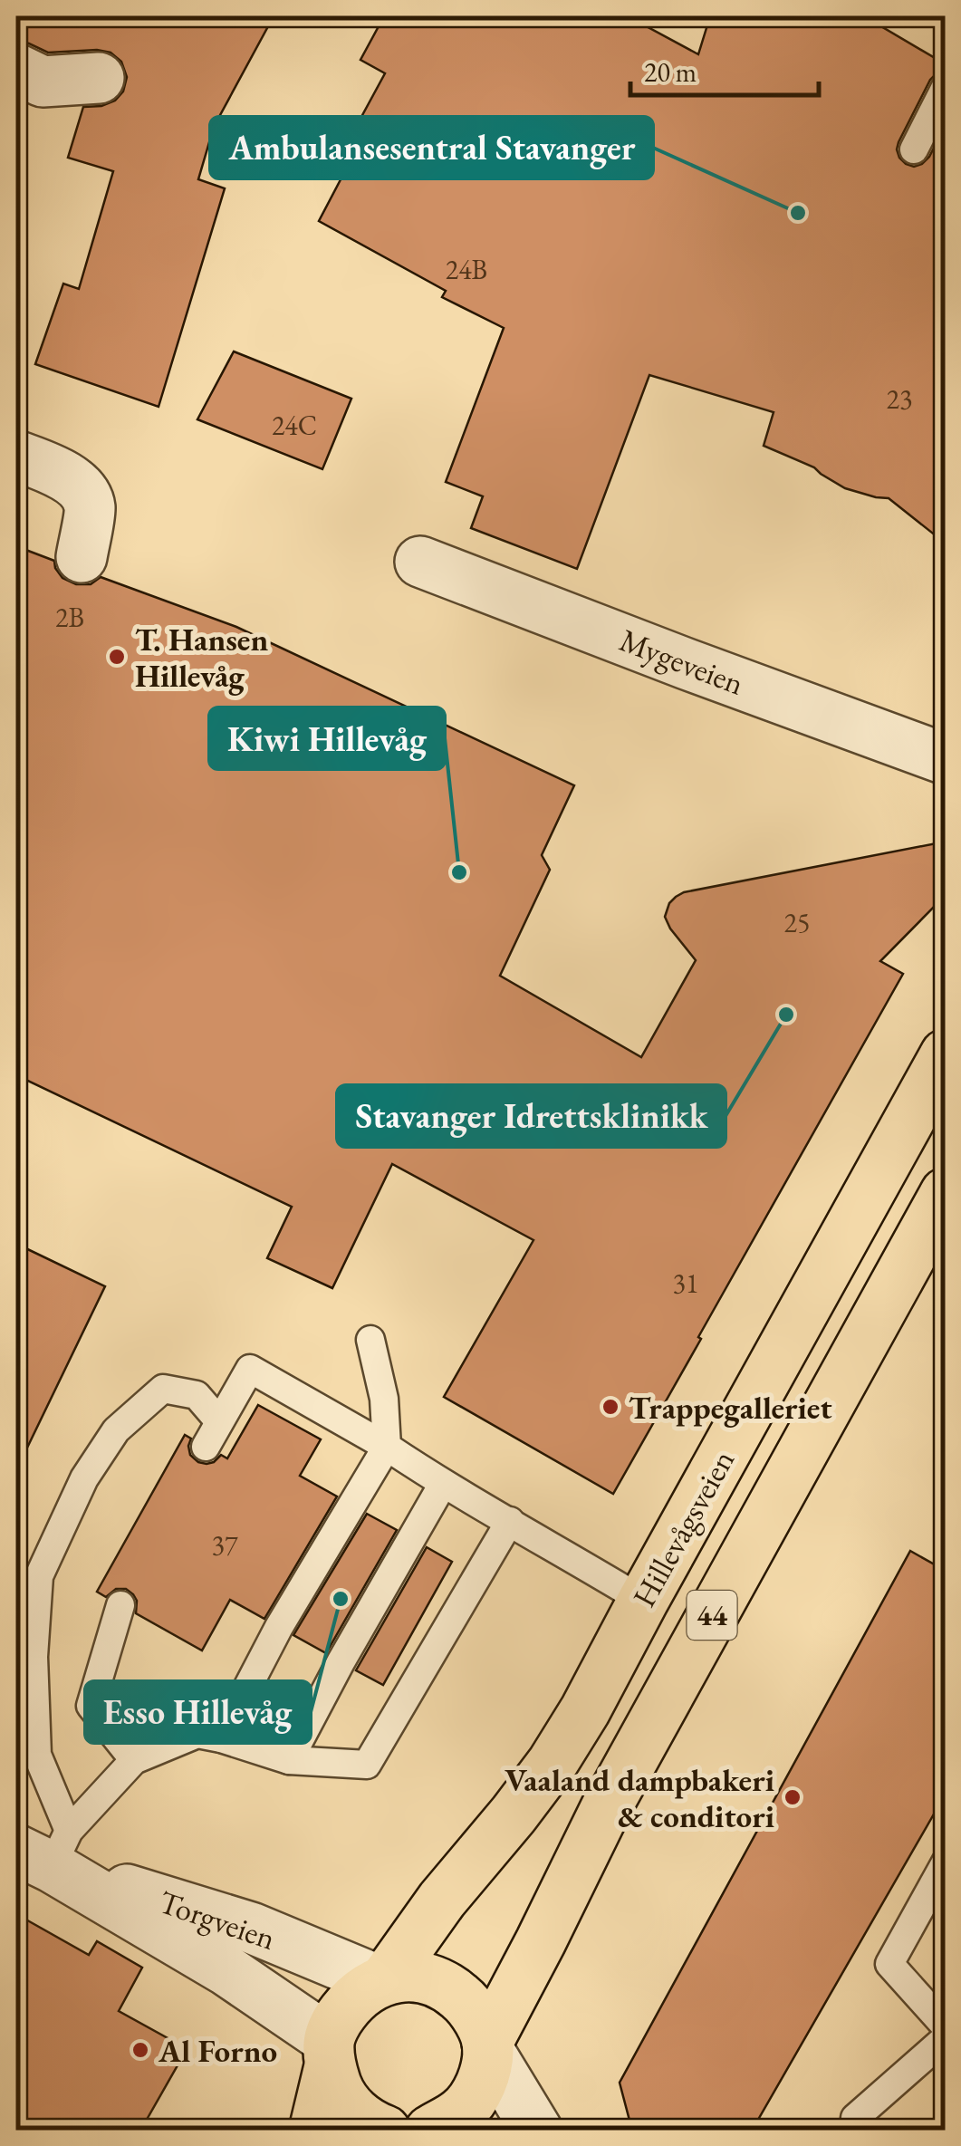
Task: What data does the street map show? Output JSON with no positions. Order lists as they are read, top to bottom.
{
  "streets": {
    "main road": ["Hillevågsveien", "44"],
    "street": ["Mygeveien", "Torgveien"]
  },
  "crossings": [
    ["Hillevågsveien", "44"],
    ["Hillevågsveien", "Torgveien"],
    ["44", "Torgveien"]
  ],
  "places": [
    "Ambulansesentral Stavanger",
    "T. Hansen Hillevåg",
    "Kiwi Hillevåg",
    "Stavanger Idrettsklinikk",
    "Trappegalleriet",
    "Esso Hillevåg",
    "Vaaland dampbakeri & conditori",
    "Al Forno"
  ],
  "house_numbers": [
    "24B",
    "23",
    "24C",
    "2B",
    "25",
    "31",
    "37"
  ],
  "scale_bar": "20 m"
}
